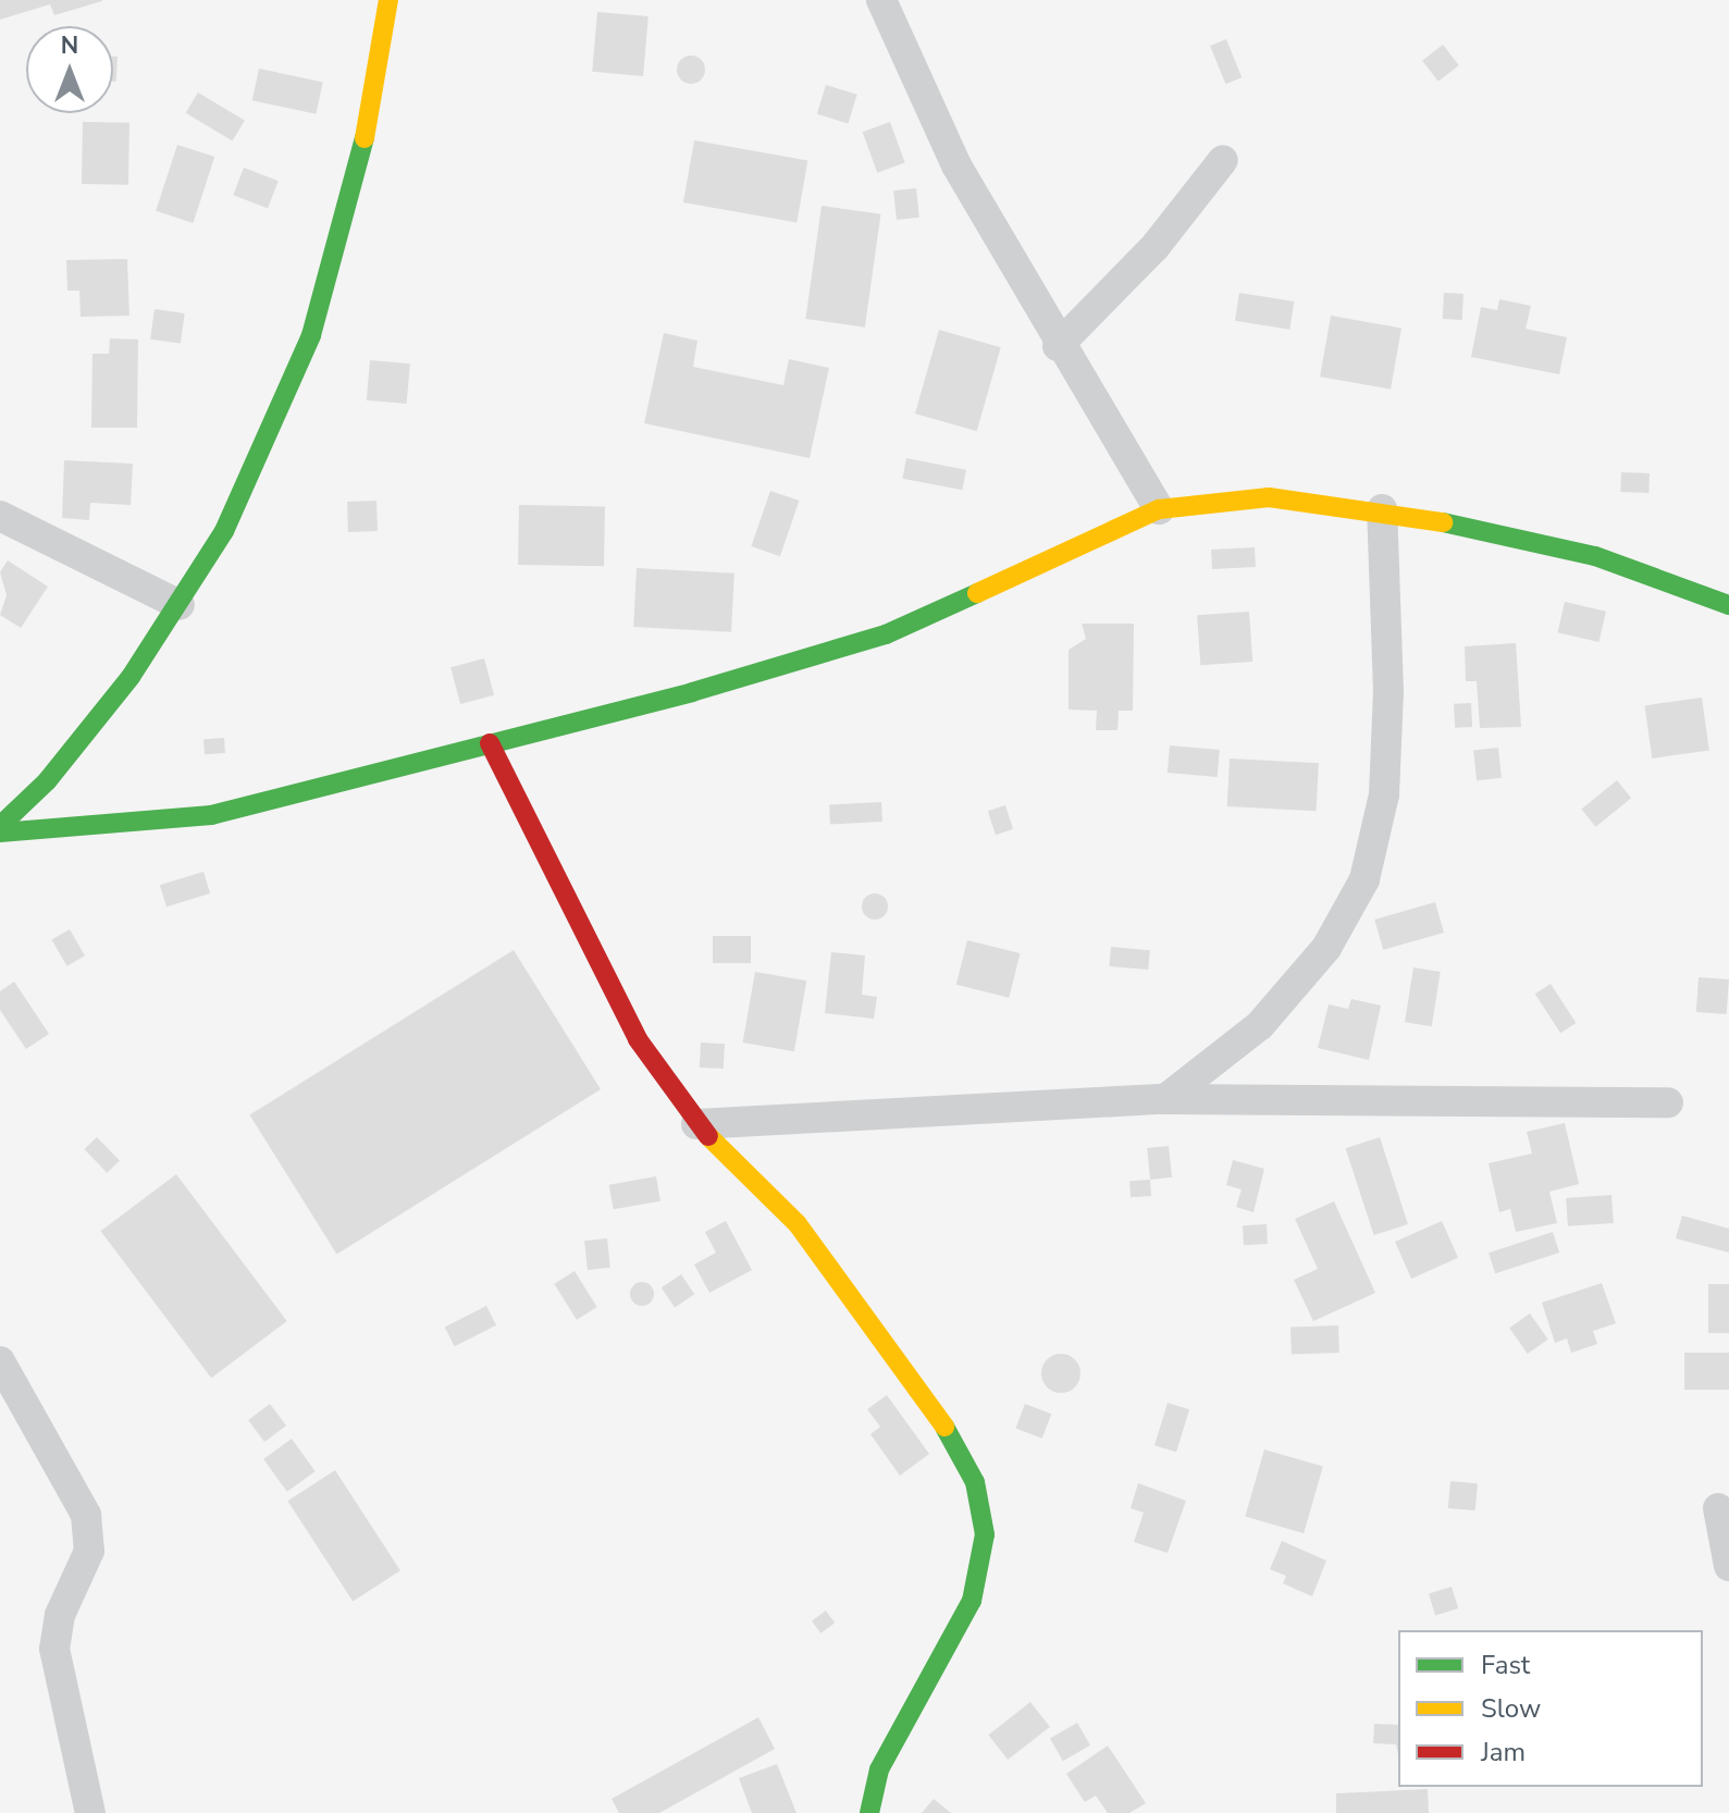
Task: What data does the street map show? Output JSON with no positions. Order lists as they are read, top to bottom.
{
  "legend": ["Fast", "Slow", "Jam"],
  "north": "top"
}
